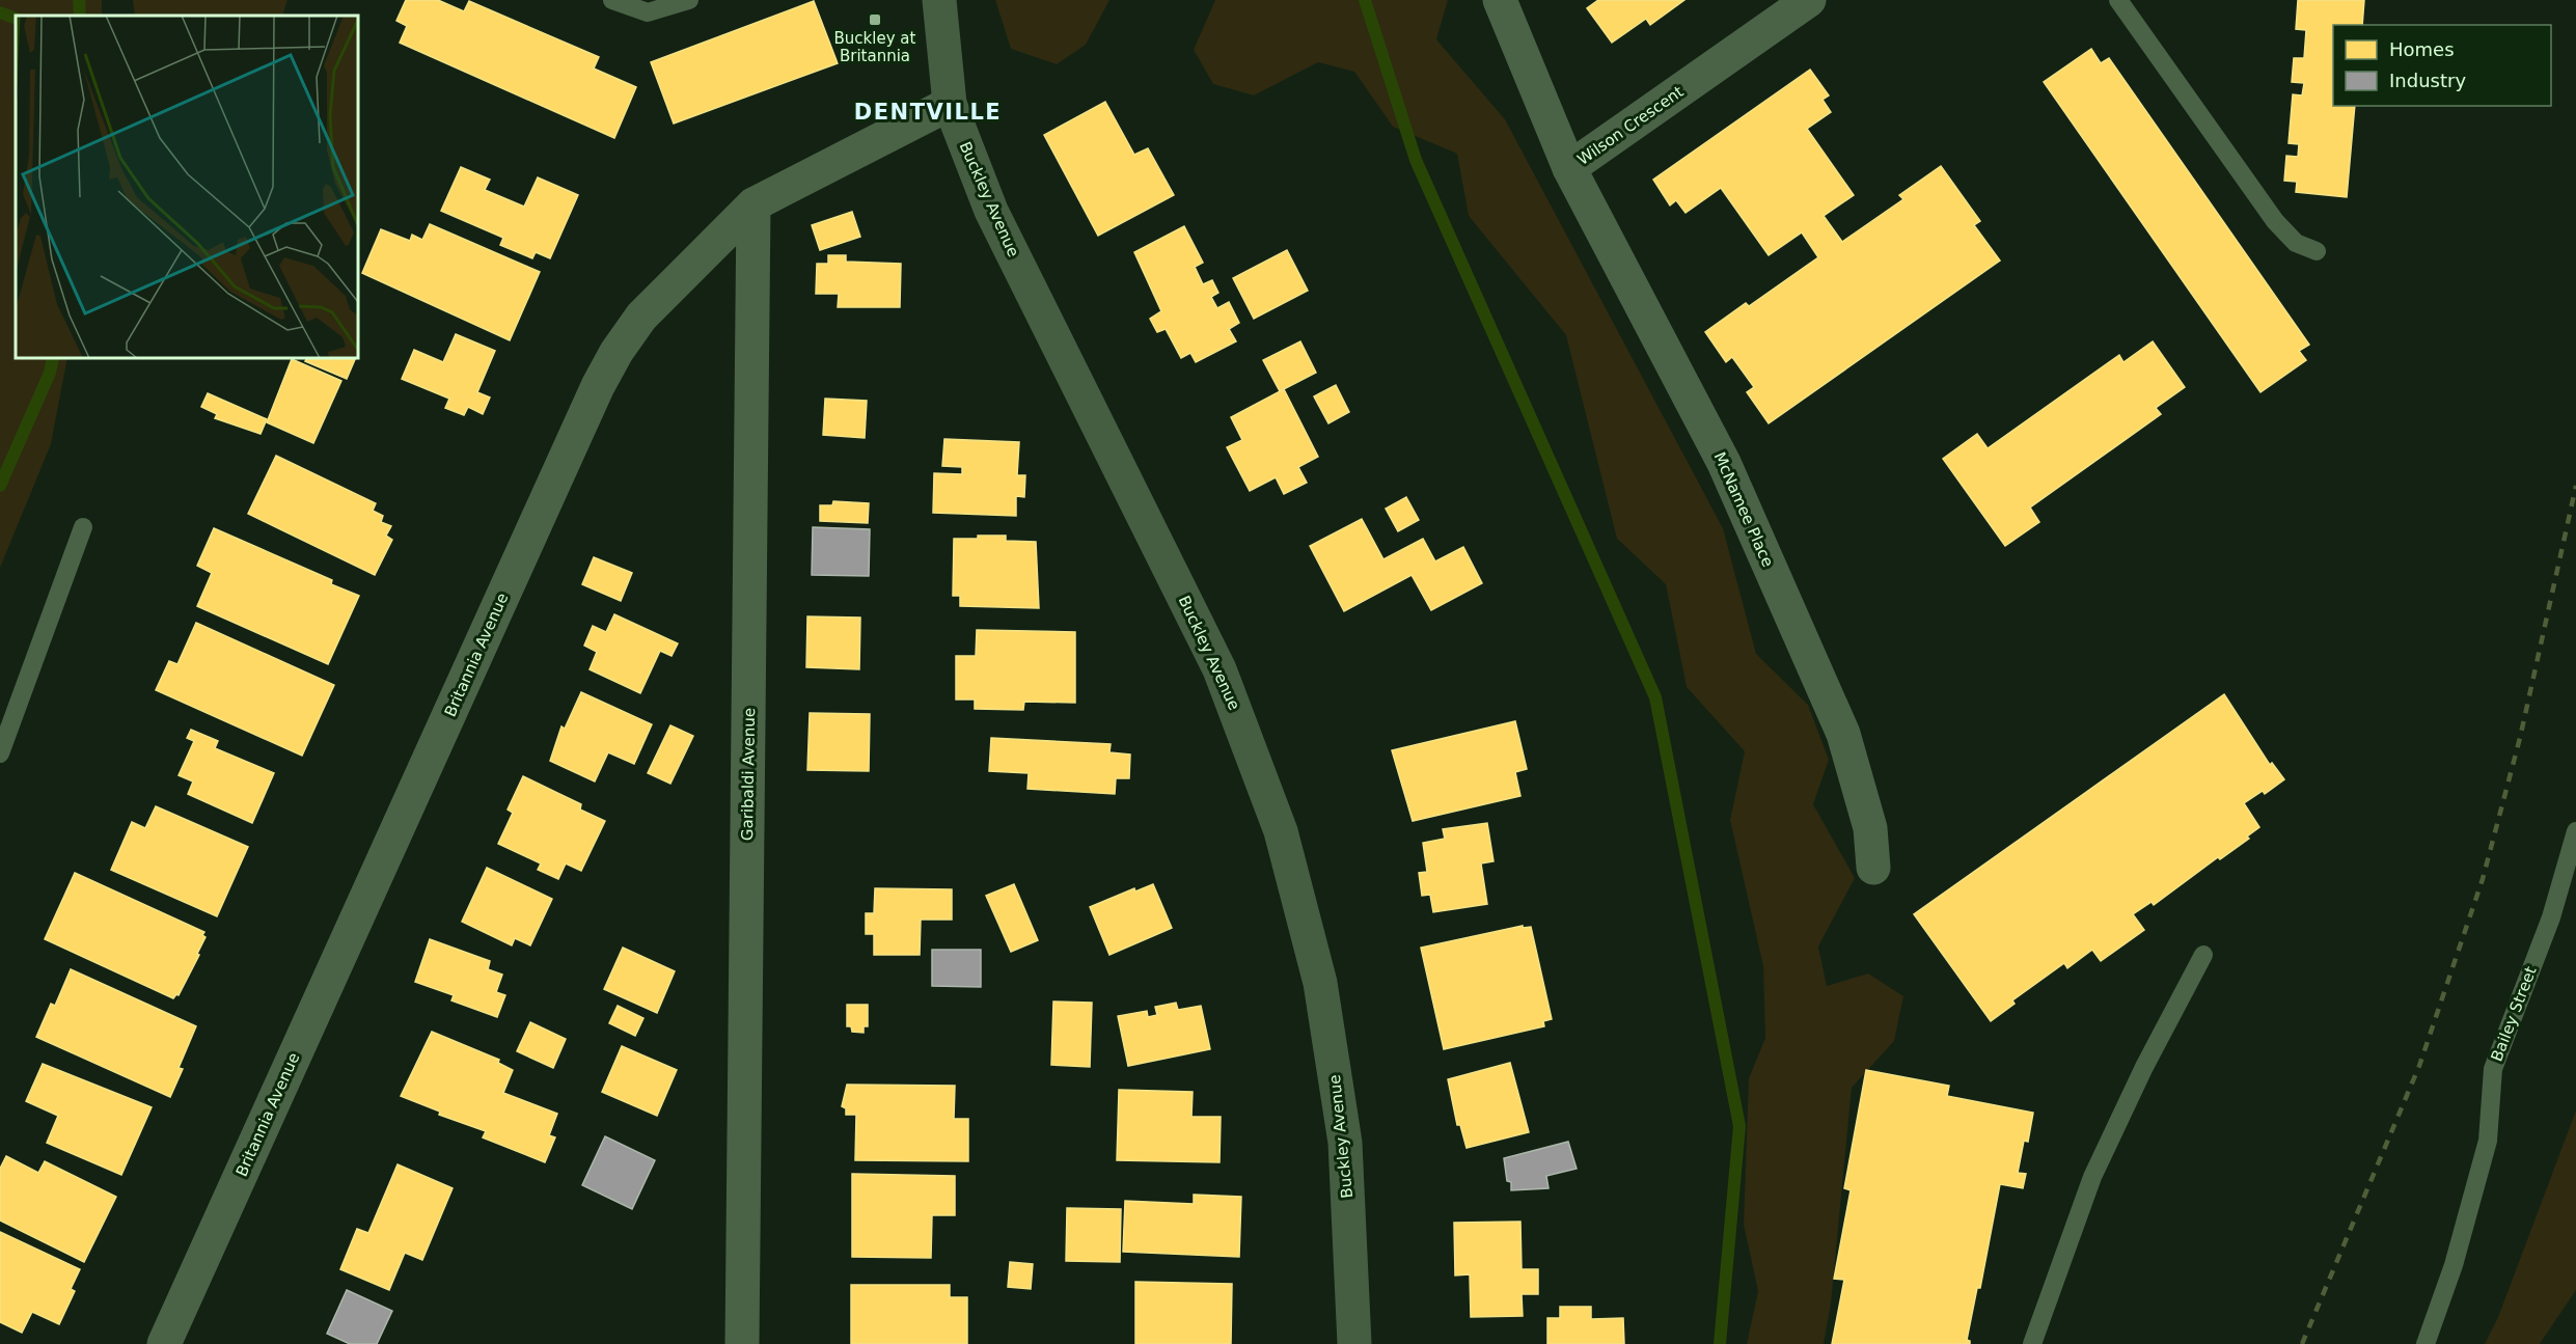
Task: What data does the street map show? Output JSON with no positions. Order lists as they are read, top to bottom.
{
  "streets": {
    "street": [
      "Wilson Crescent",
      "Buckley Avenue",
      "McNamee Place",
      "Britannia Avenue",
      "Garibaldi Avenue"
    ],
    "lane": ["Bailey Street"]
  },
  "crossings": [
    ["Wilson Crescent", "McNamee Place"],
    ["Buckley Avenue", "Britannia Avenue"],
    ["Britannia Avenue", "Garibaldi Avenue"]
  ],
  "districts": ["DENTVILLE"],
  "places": {
    "transit": ["Buckley at Britannia"]
  },
  "legend": ["Homes", "Industry"]
}
